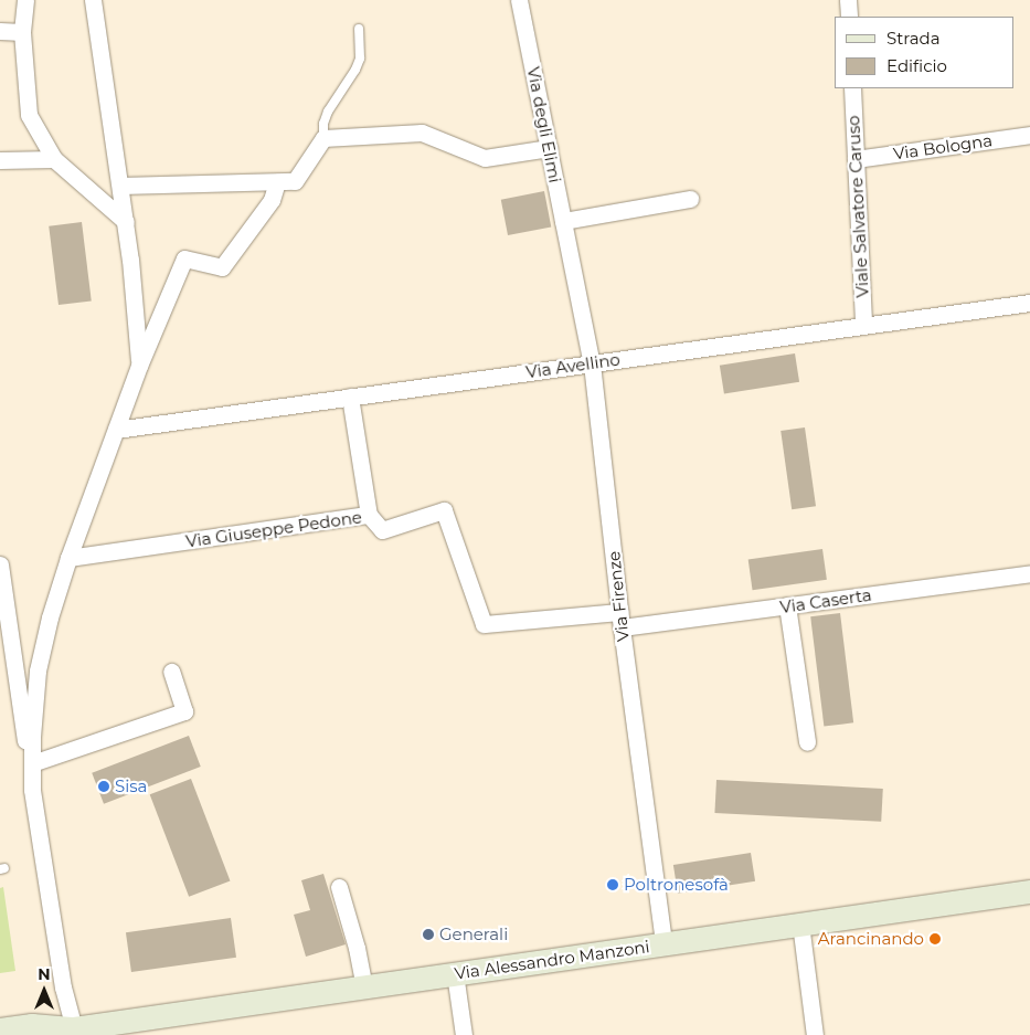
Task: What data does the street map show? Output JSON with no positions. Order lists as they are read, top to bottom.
{
  "streets": {
    "main road": ["Via Alessandro Manzoni"],
    "street": [
      "Via degli Elimi",
      "Via Bologna",
      "Viale Salvatore Caruso",
      "Via Avellino",
      "Via Giuseppe Pedone",
      "Via Firenze",
      "Via Caserta"
    ]
  },
  "crossings": [
    ["Via degli Elimi", "Via Firenze"],
    ["Via Bologna", "Viale Salvatore Caruso"],
    ["Viale Salvatore Caruso", "Via Avellino"],
    ["Via Avellino", "Via Firenze"],
    ["Via Giuseppe Pedone", "Via Firenze"],
    ["Via Giuseppe Pedone", "Via Caserta"],
    ["Via Firenze", "Via Caserta"],
    ["Via Firenze", "Via Alessandro Manzoni"]
  ],
  "places": [
    "Sisa",
    "Poltronesofà",
    "Generali",
    "Arancinando"
  ],
  "legend": ["Strada", "Edificio"],
  "north": "top"
}
